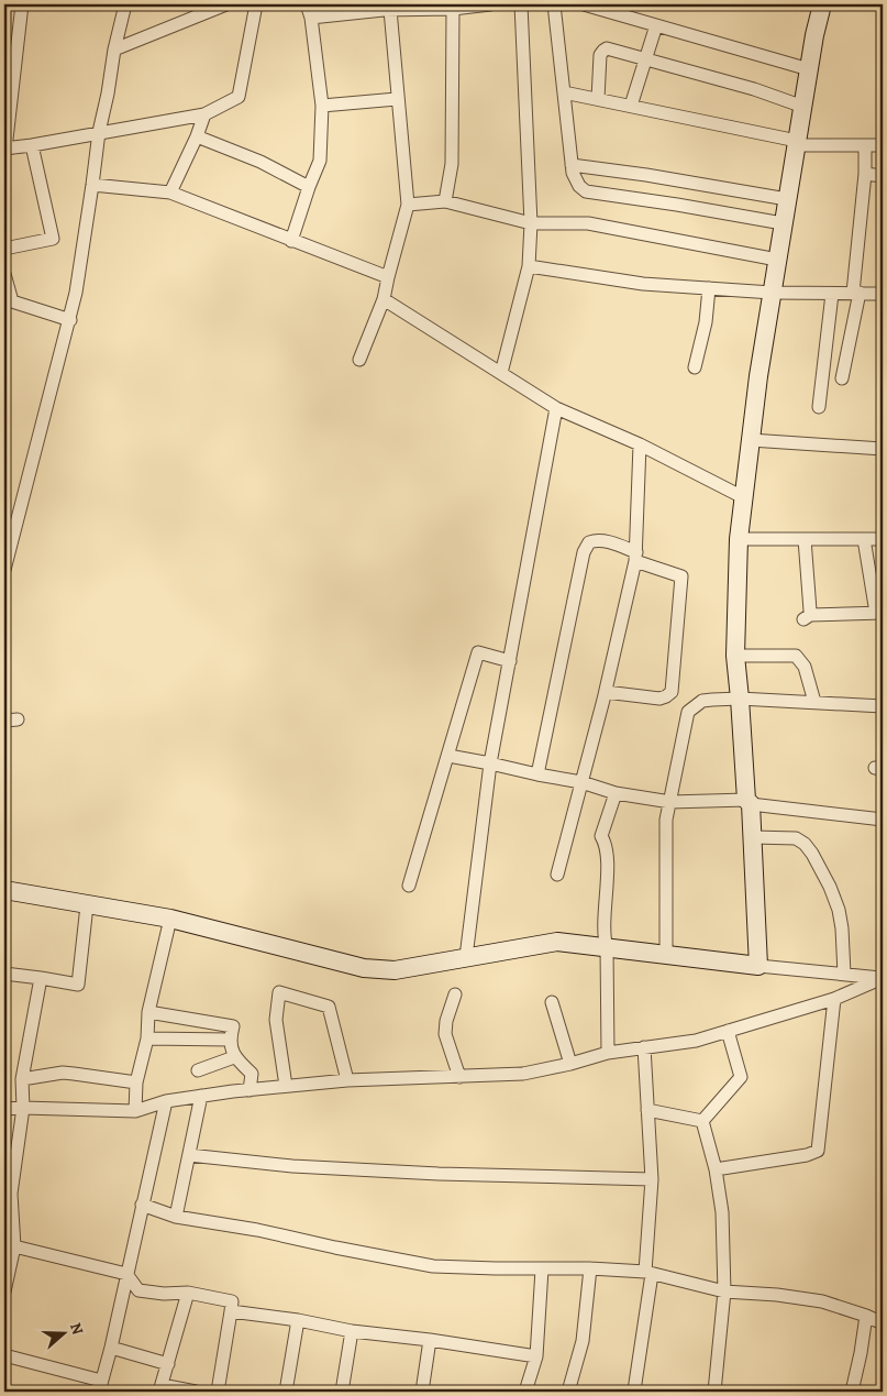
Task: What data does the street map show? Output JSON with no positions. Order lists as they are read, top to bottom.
{
  "north": "right"
}
